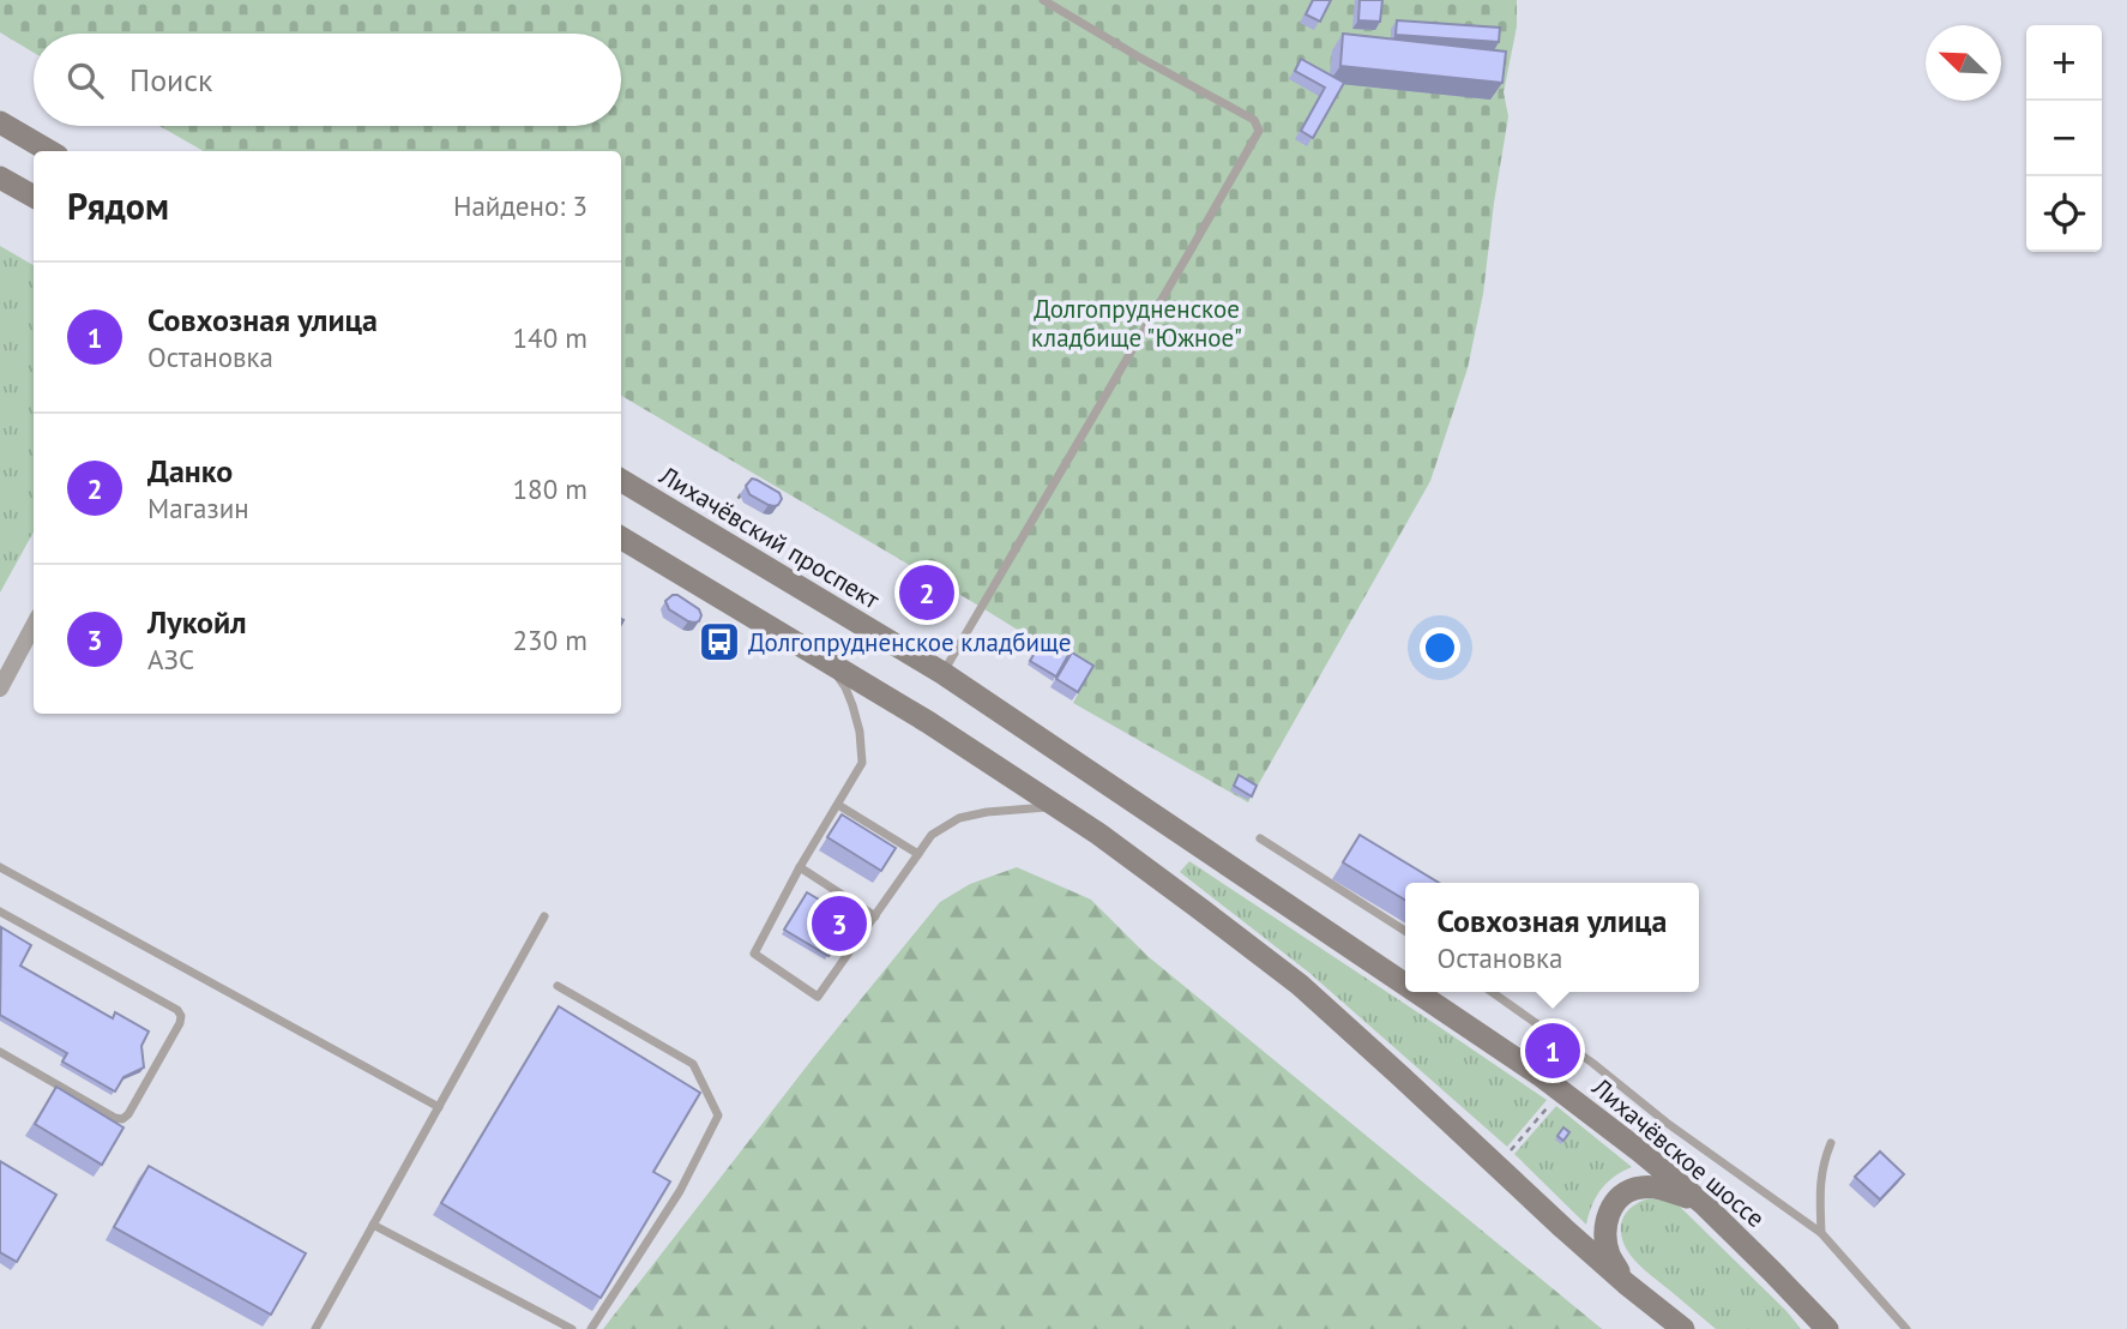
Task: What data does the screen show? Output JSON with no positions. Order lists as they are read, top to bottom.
{
  "streets": {
    "main road": ["Лихачёвский проспект", "Лихачёвское шоссе"]
  },
  "crossings": [
    ["Лихачёвский проспект", "Лихачёвское шоссе"]
  ],
  "parks": ["Долгопрудненское кладбище \"Южное\""],
  "places": {
    "bus stop": ["Долгопрудненское кладбище"]
  },
  "north": "top left",
  "page": {
    "map_buttons": ["+", "−"],
    "search": "Поиск",
    "heading": ["Рядом", "Найдено: 3"],
    "list": [
      {
        "mark": "1",
        "name": "Совхозная улица",
        "note": "Остановка",
        "value": "140 m"
      },
      {
        "mark": "2",
        "name": "Данко",
        "note": "Магазин",
        "value": "180 m"
      },
      {
        "mark": "3",
        "name": "Лукойл",
        "note": "АЗС",
        "value": "230 m"
      }
    ],
    "pins": ["2", "3", "1"],
    "popup": ["Совхозная улица", "Остановка"]
  }
}
